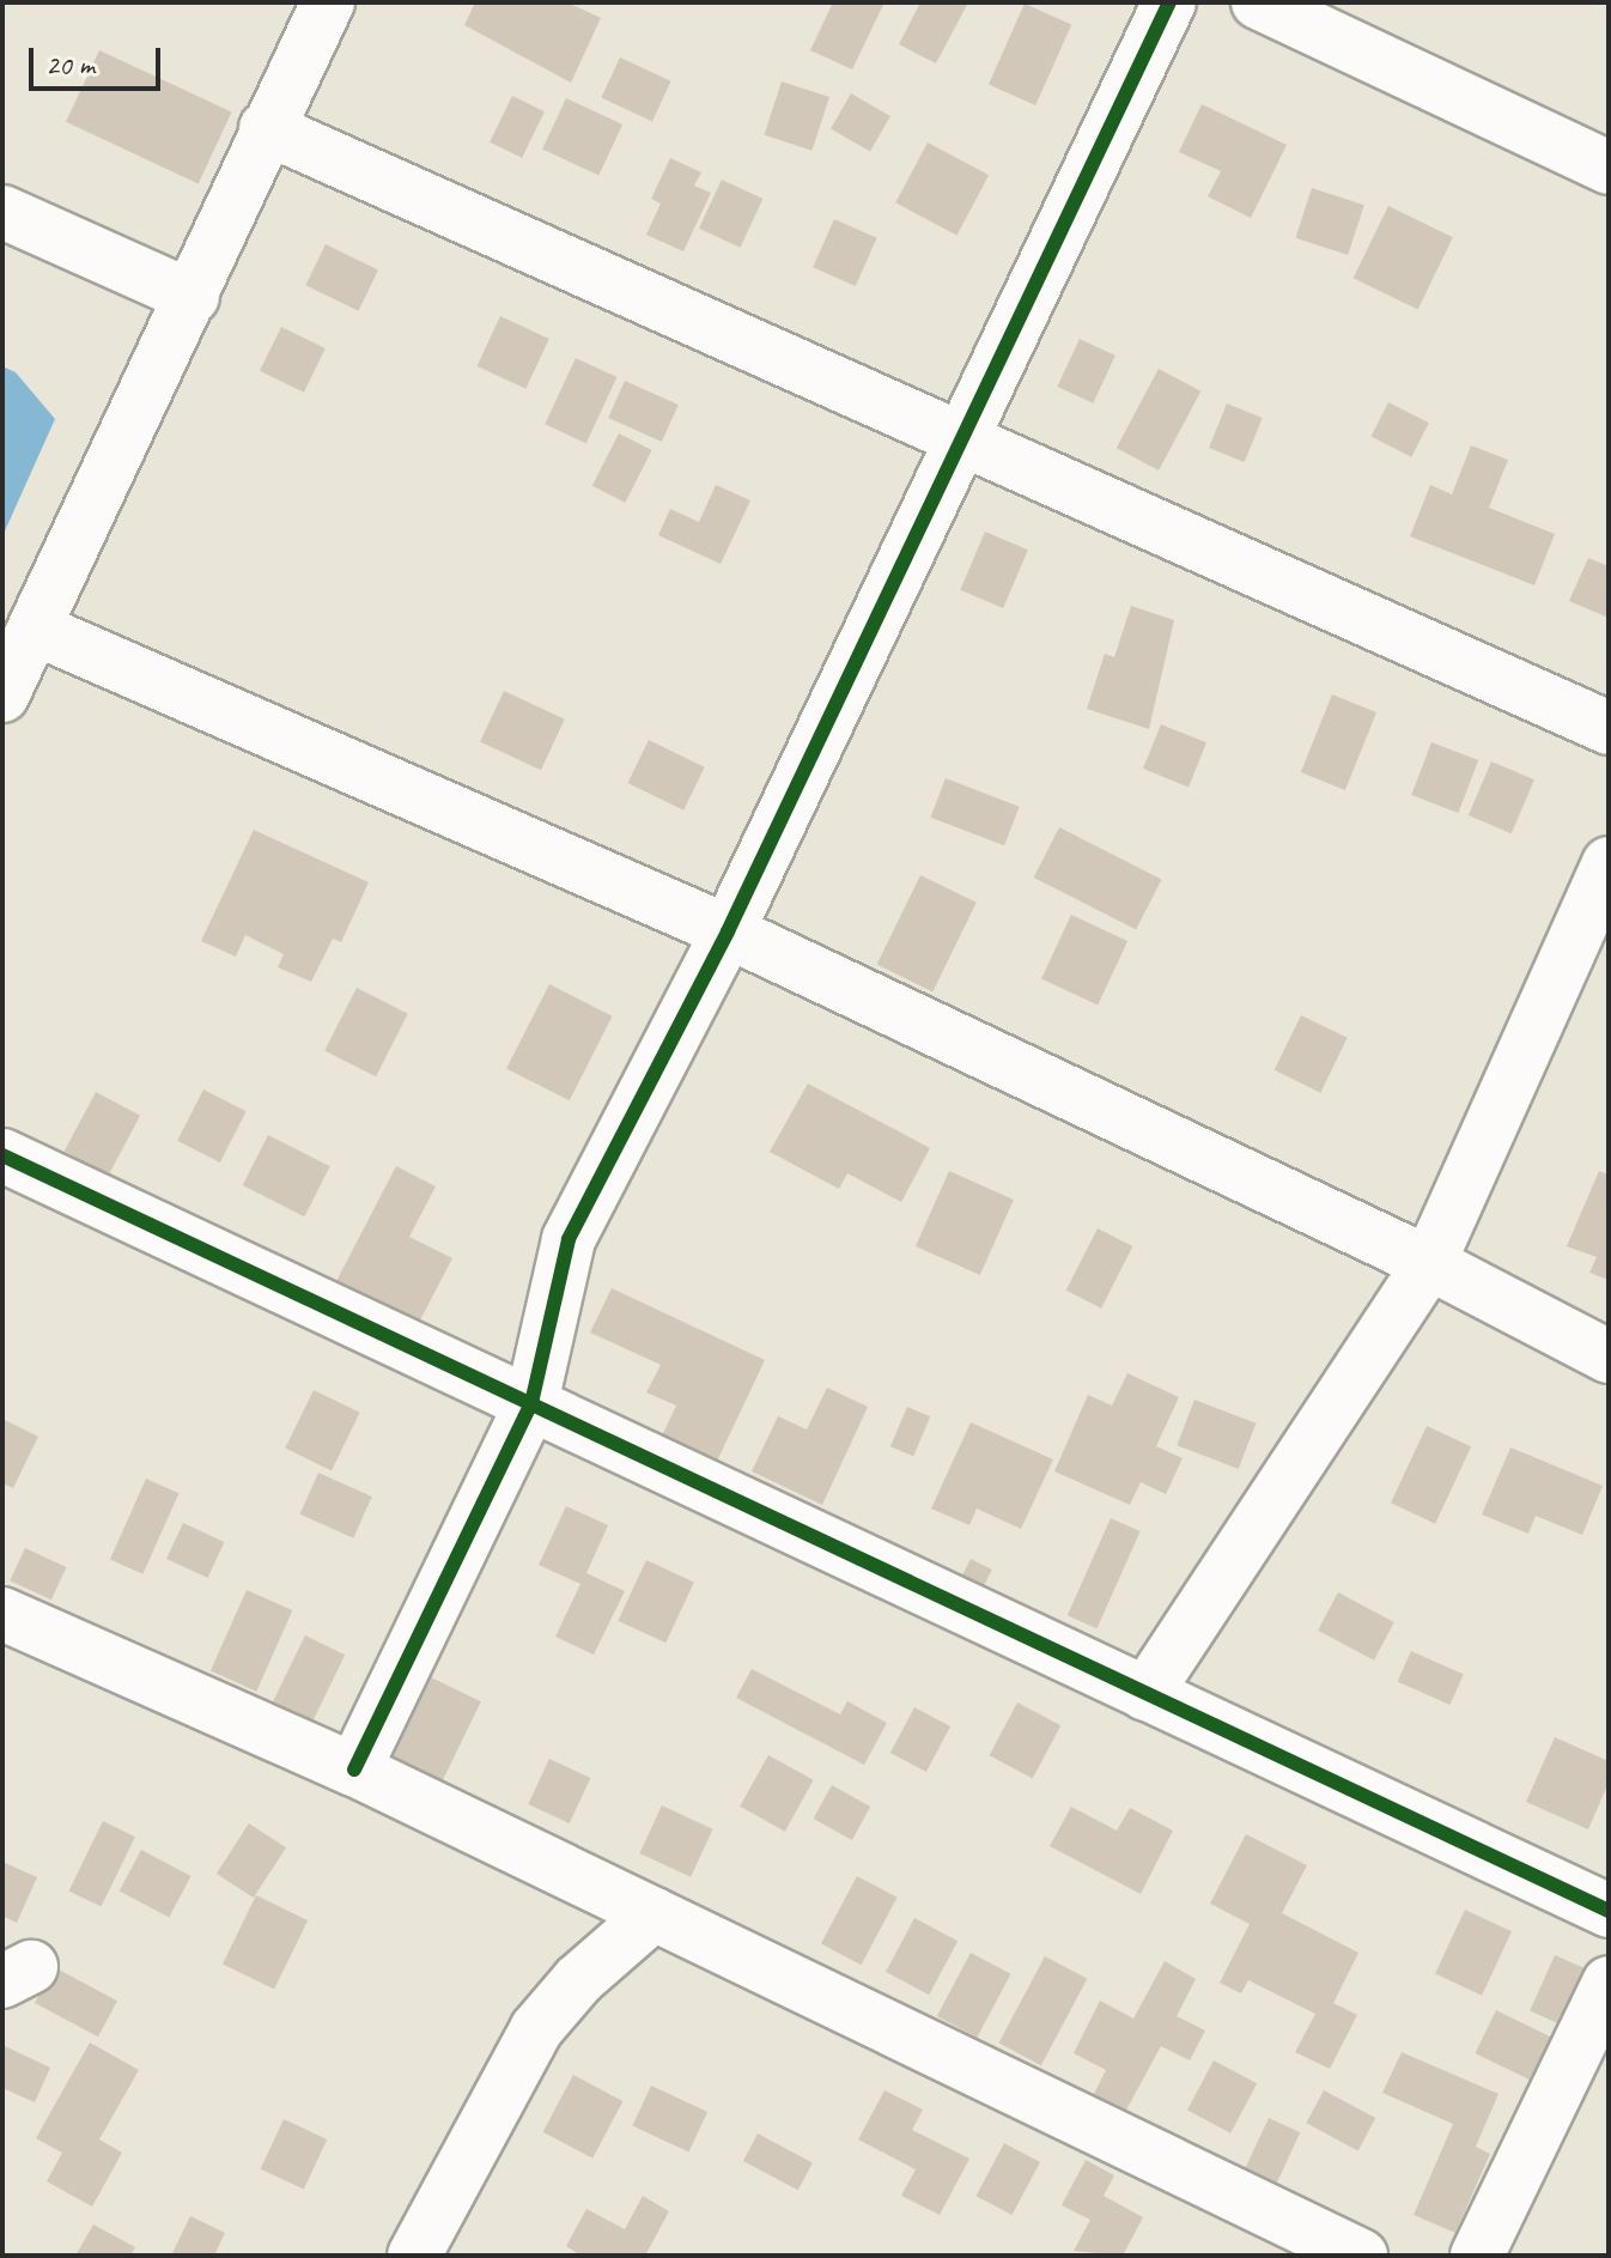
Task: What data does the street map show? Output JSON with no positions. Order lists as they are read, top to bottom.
{
  "scale_bar": "20 m"
}
